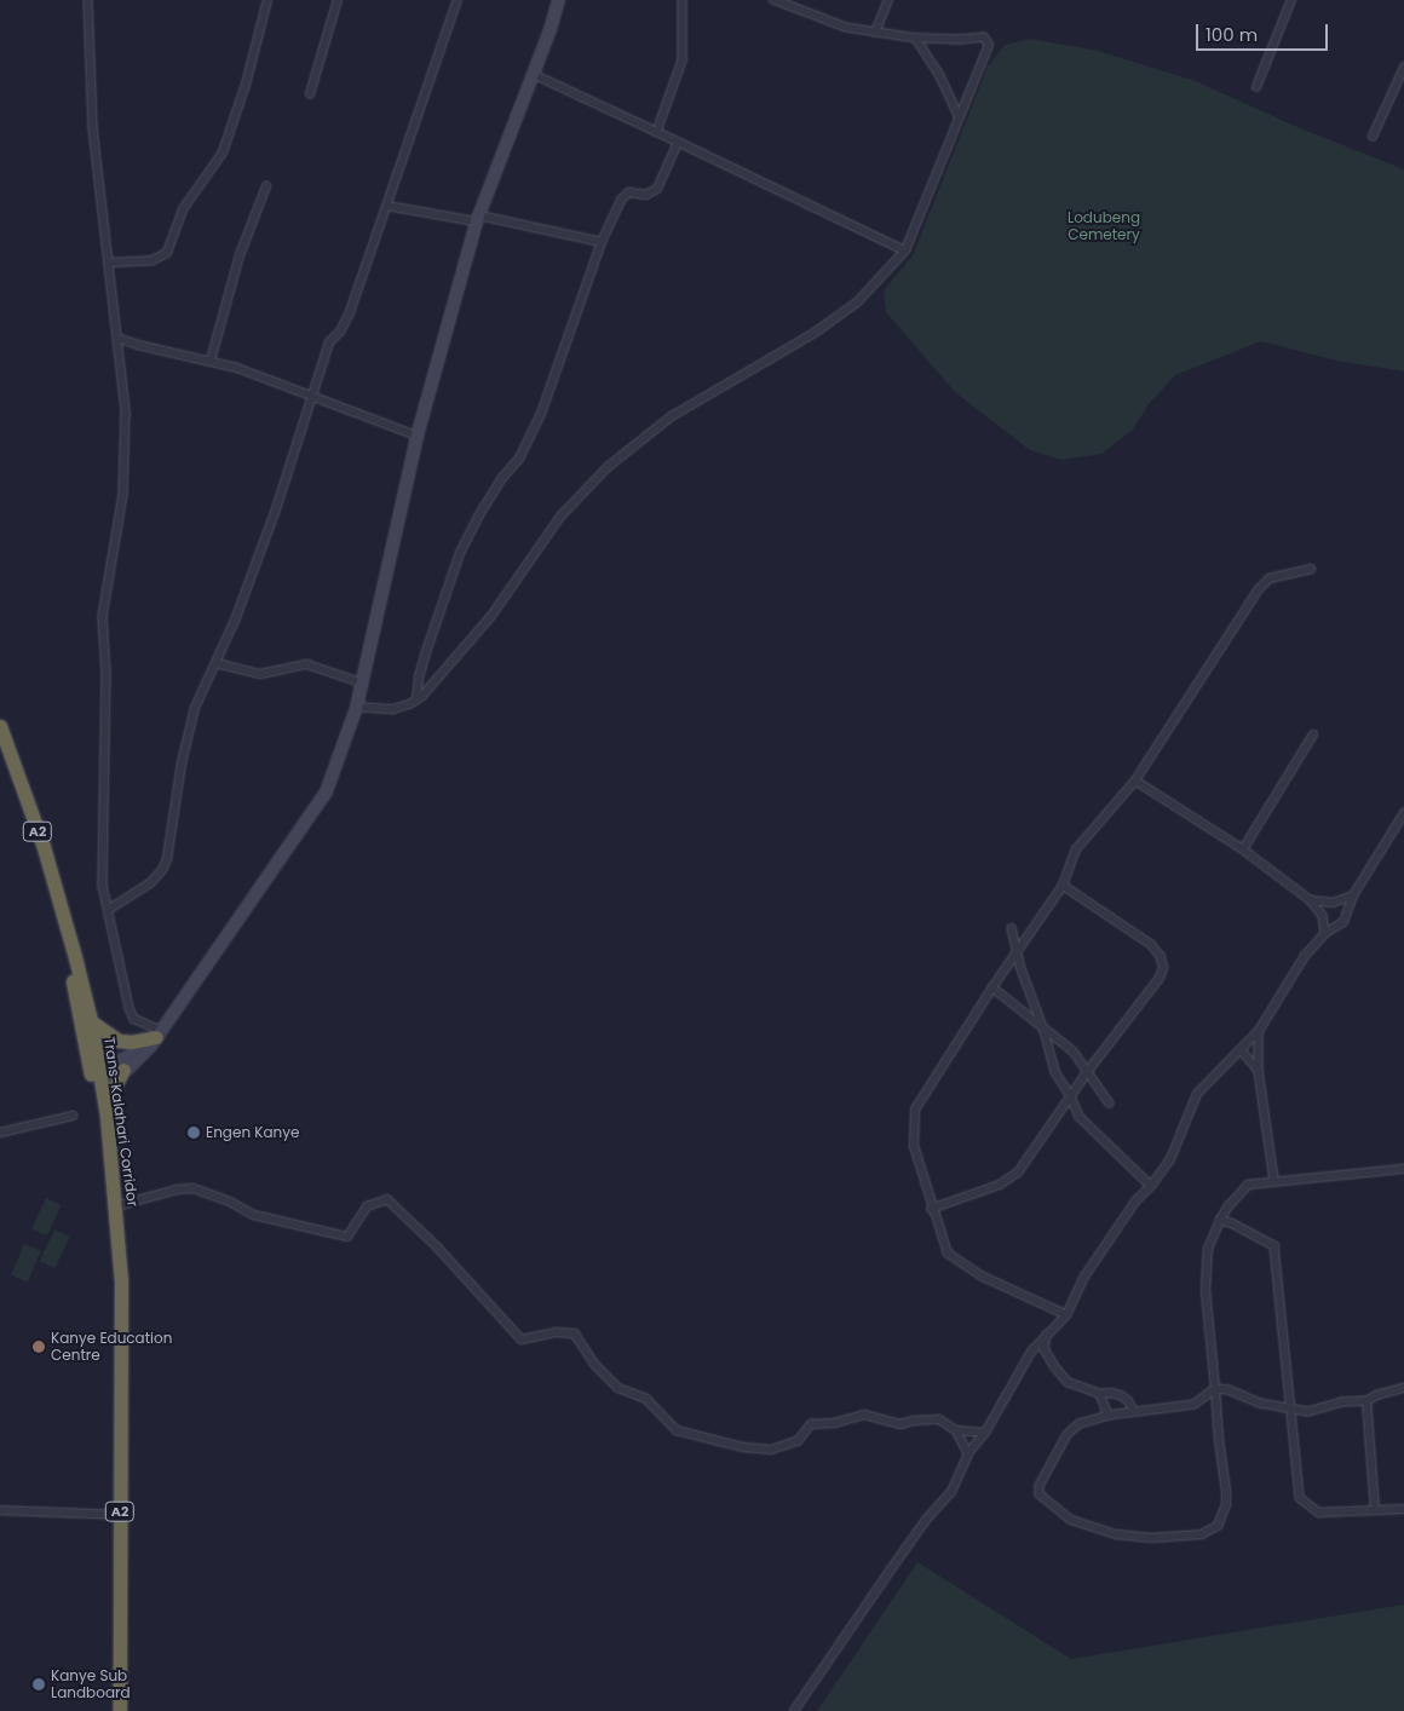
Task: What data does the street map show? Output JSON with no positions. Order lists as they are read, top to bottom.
{
  "streets": {
    "highway": ["A2", "Trans-Kalahari Corridor"]
  },
  "parks": ["Lodubeng Cemetery"],
  "places": ["Engen Kanye", "Kanye Education Centre", "Kanye Sub Landboard"],
  "scale_bar": "100 m"
}
